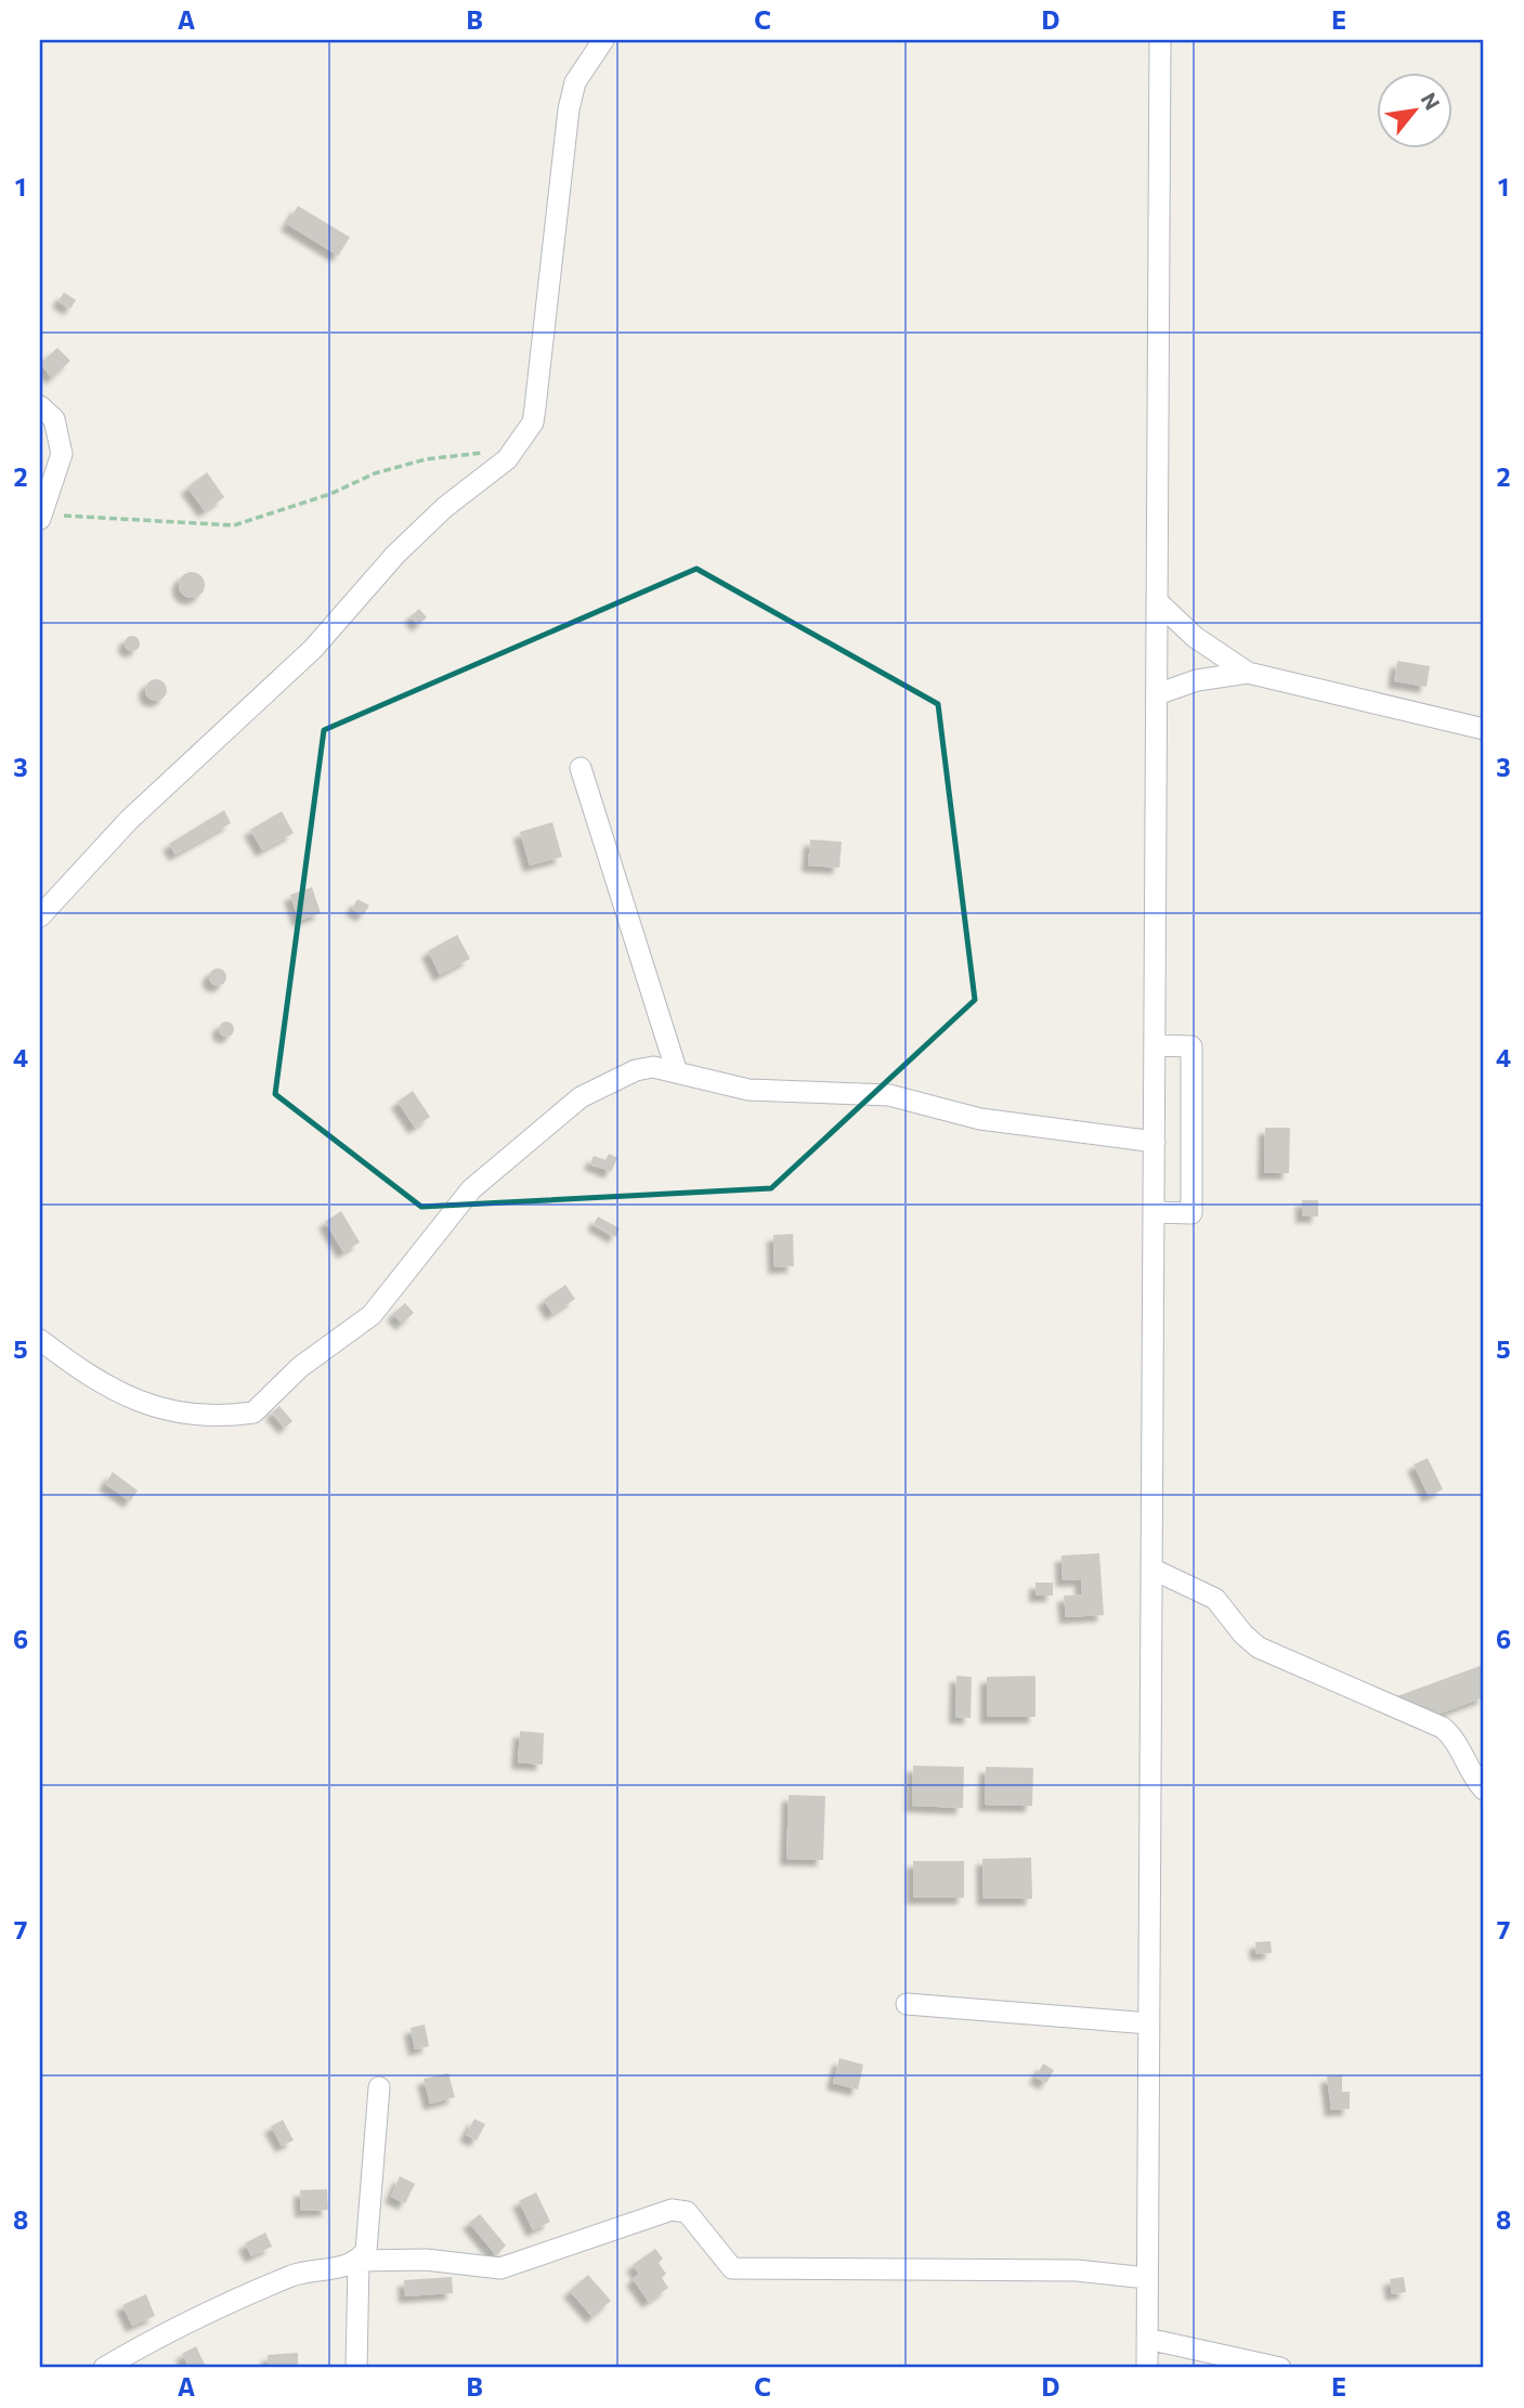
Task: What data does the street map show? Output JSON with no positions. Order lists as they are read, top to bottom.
{
  "north": "top right",
  "grid": {
    "columns": [
      "A",
      "B",
      "C",
      "D",
      "E"
    ],
    "rows": [
      "1",
      "2",
      "3",
      "4",
      "5",
      "6",
      "7",
      "8"
    ]
  }
}
